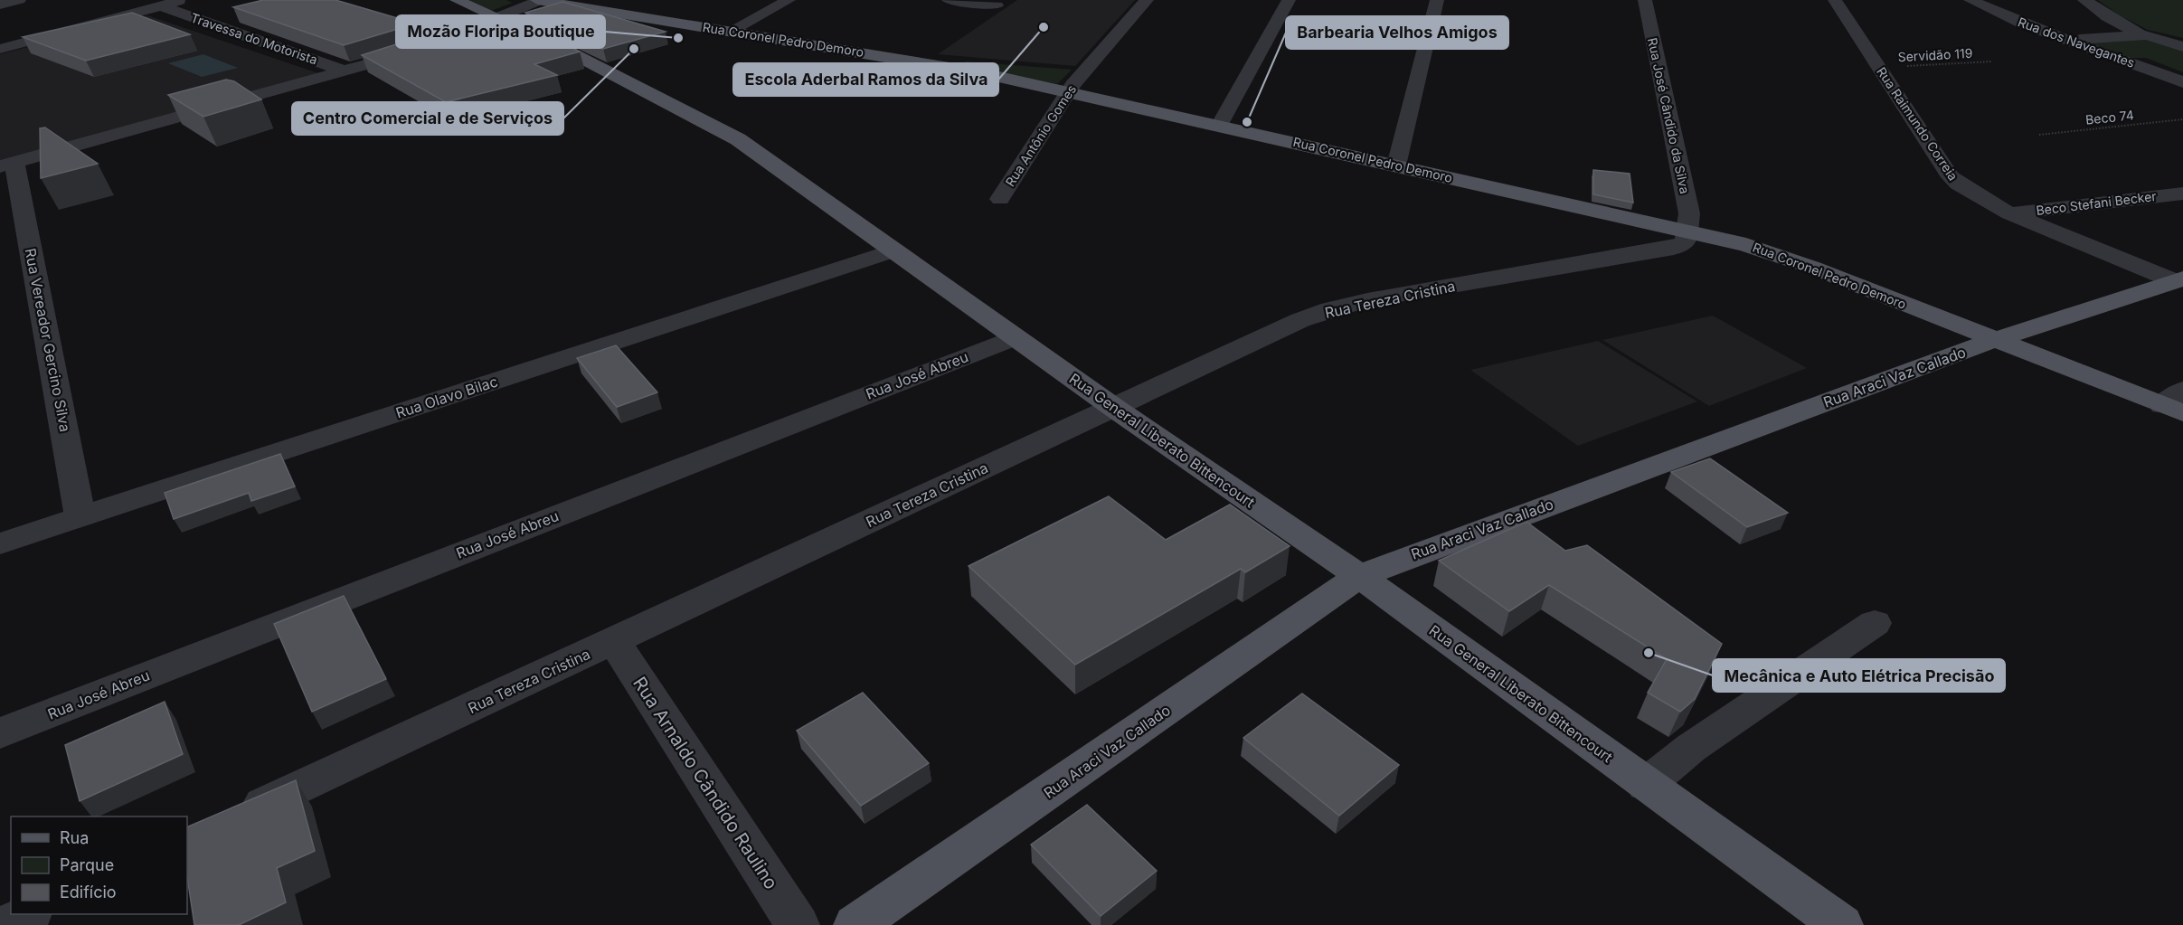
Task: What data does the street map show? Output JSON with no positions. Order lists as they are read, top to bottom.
{
  "streets": {
    "main road": ["Rua Coronel Pedro Demoro", "Rua Araci Vaz Callado", "Rua General Liberato Bittencourt"],
    "street": [
      "Travessa do Motorista",
      "Rua dos Navegantes",
      "Rua José Cândido da Silva",
      "Rua Raimundo Correia",
      "Rua Antônio Gomes",
      "Beco Stefani Becker",
      "Rua Tereza Cristina",
      "Rua Vereador Gercino Silva",
      "Rua José Abreu",
      "Rua Olavo Bilac",
      "Rua Arnaldo Cândido Raulino"
    ],
    "path": ["Servidão 119", "Beco 74"]
  },
  "crossings": [
    ["Rua Coronel Pedro Demoro", "Rua José Cândido da Silva"],
    ["Rua Coronel Pedro Demoro", "Rua Antônio Gomes"],
    ["Rua Coronel Pedro Demoro", "Rua Tereza Cristina"],
    ["Rua Coronel Pedro Demoro", "Rua Araci Vaz Callado"],
    ["Servidão 119", "Rua Raimundo Correia"],
    ["Rua José Cândido da Silva", "Rua Tereza Cristina"],
    ["Rua Raimundo Correia", "Beco Stefani Becker"],
    ["Rua Raimundo Correia", "Rua Araci Vaz Callado"],
    ["Rua Tereza Cristina", "Rua General Liberato Bittencourt"],
    ["Rua Tereza Cristina", "Rua Arnaldo Cândido Raulino"],
    ["Rua Vereador Gercino Silva", "Rua Olavo Bilac"],
    ["Rua José Abreu", "Rua General Liberato Bittencourt"],
    ["Rua Araci Vaz Callado", "Rua General Liberato Bittencourt"],
    ["Rua Olavo Bilac", "Rua General Liberato Bittencourt"]
  ],
  "places": [
    "Escola Aderbal Ramos da Silva",
    "Mozão Floripa Boutique",
    "Centro Comercial e de Serviços",
    "Barbearia Velhos Amigos",
    "Mecânica e Auto Elétrica Precisão"
  ],
  "legend": ["Rua", "Parque", "Edifício"]
}
